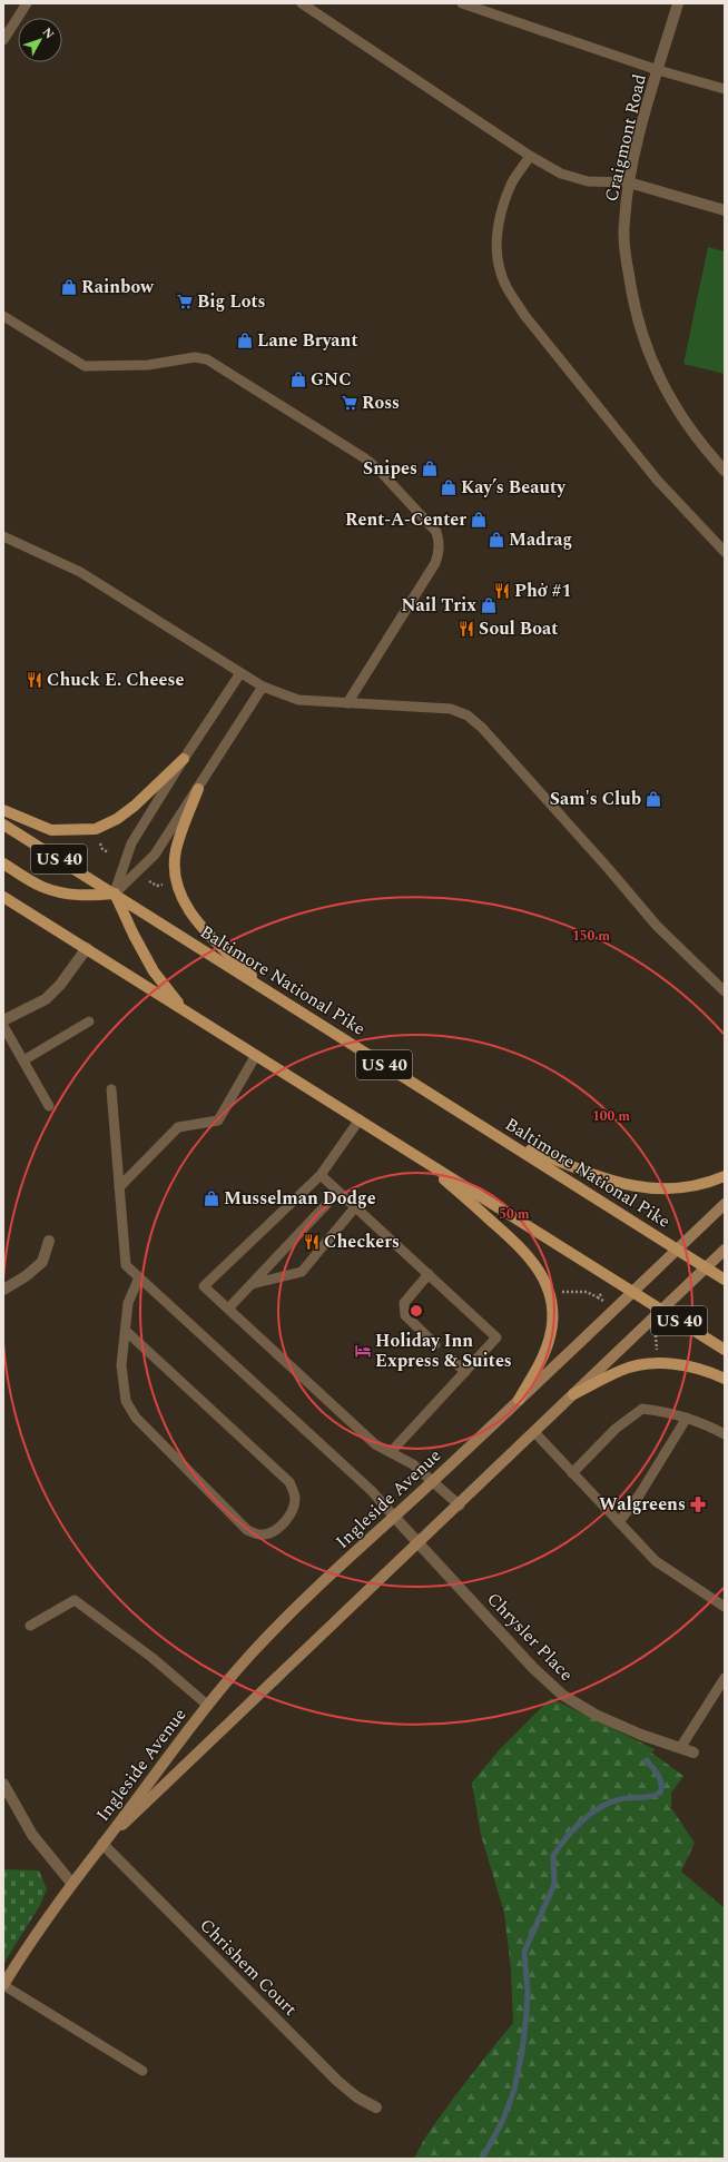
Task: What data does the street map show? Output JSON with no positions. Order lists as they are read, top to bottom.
{
  "streets": {
    "main road": ["US 40", "Baltimore National Pike", "Ingleside Avenue"],
    "street": ["Craigmont Road", "Chrysler Place", "Chrishem Court"]
  },
  "crossings": [
    ["US 40", "Ingleside Avenue"],
    ["Baltimore National Pike", "Ingleside Avenue"],
    ["Ingleside Avenue", "Chrysler Place"],
    ["Ingleside Avenue", "Chrishem Court"]
  ],
  "places": {
    "shop": [
      "Rainbow",
      "Lane Bryant",
      "GNC",
      "Snipes",
      "Kay’s Beauty",
      "Rent-A-Center",
      "Madrag",
      "Nail Trix",
      "Sam's Club",
      "Musselman Dodge"
    ],
    "supermarket": ["Big Lots", "Ross"],
    "restaurant": [
      "Phở #1",
      "Soul Boat",
      "Chuck E. Cheese",
      "Checkers"
    ],
    "hotel": ["Holiday Inn Express & Suites"],
    "pharmacy": ["Walgreens"]
  },
  "north": "top right",
  "rings": ["150 m", "100 m", "50 m"]
}
